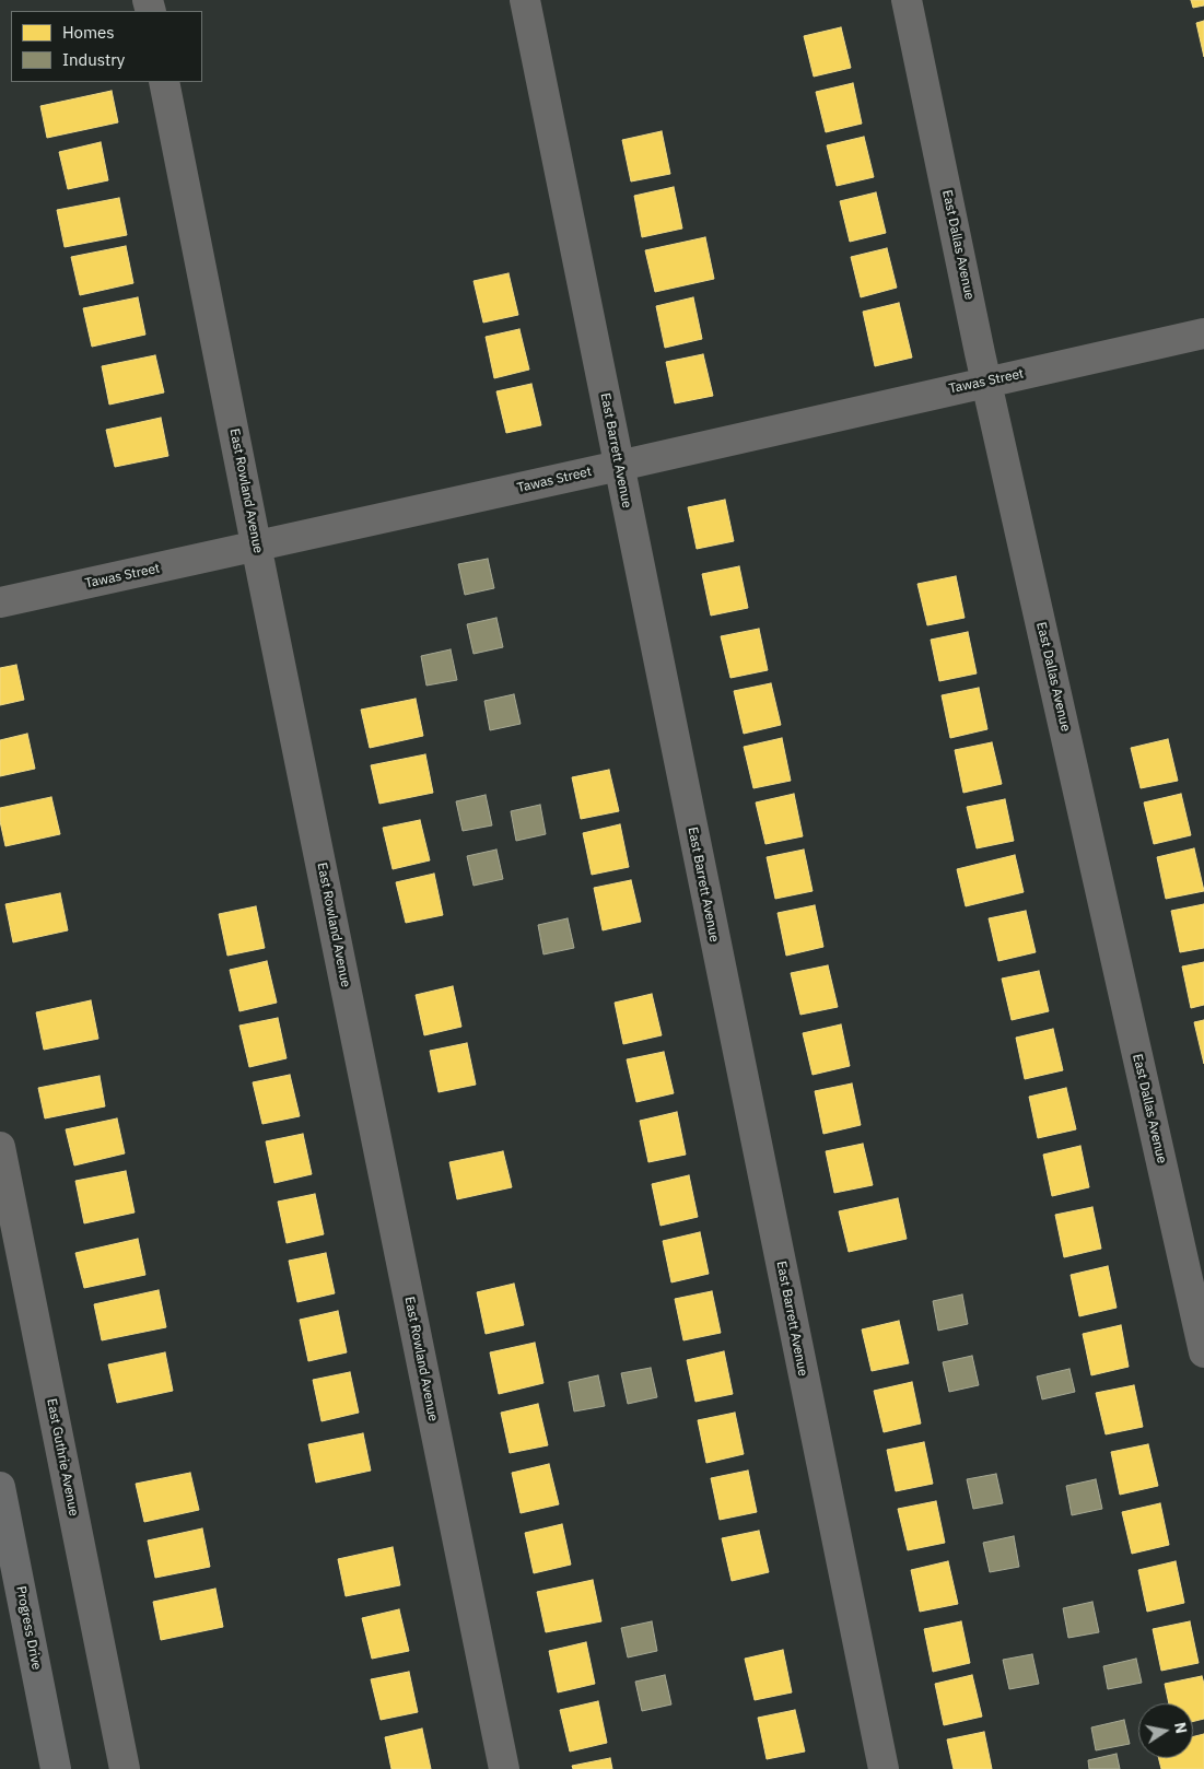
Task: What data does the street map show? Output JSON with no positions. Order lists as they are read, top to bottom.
{
  "streets": {
    "main road": ["Progress Drive"],
    "street": [
      "East Dallas Avenue",
      "Tawas Street",
      "East Barrett Avenue",
      "East Rowland Avenue",
      "East Guthrie Avenue"
    ]
  },
  "crossings": [
    ["East Dallas Avenue", "Tawas Street"],
    ["Tawas Street", "East Barrett Avenue"],
    ["Tawas Street", "East Rowland Avenue"]
  ],
  "legend": ["Homes", "Industry"],
  "north": "right"
}
